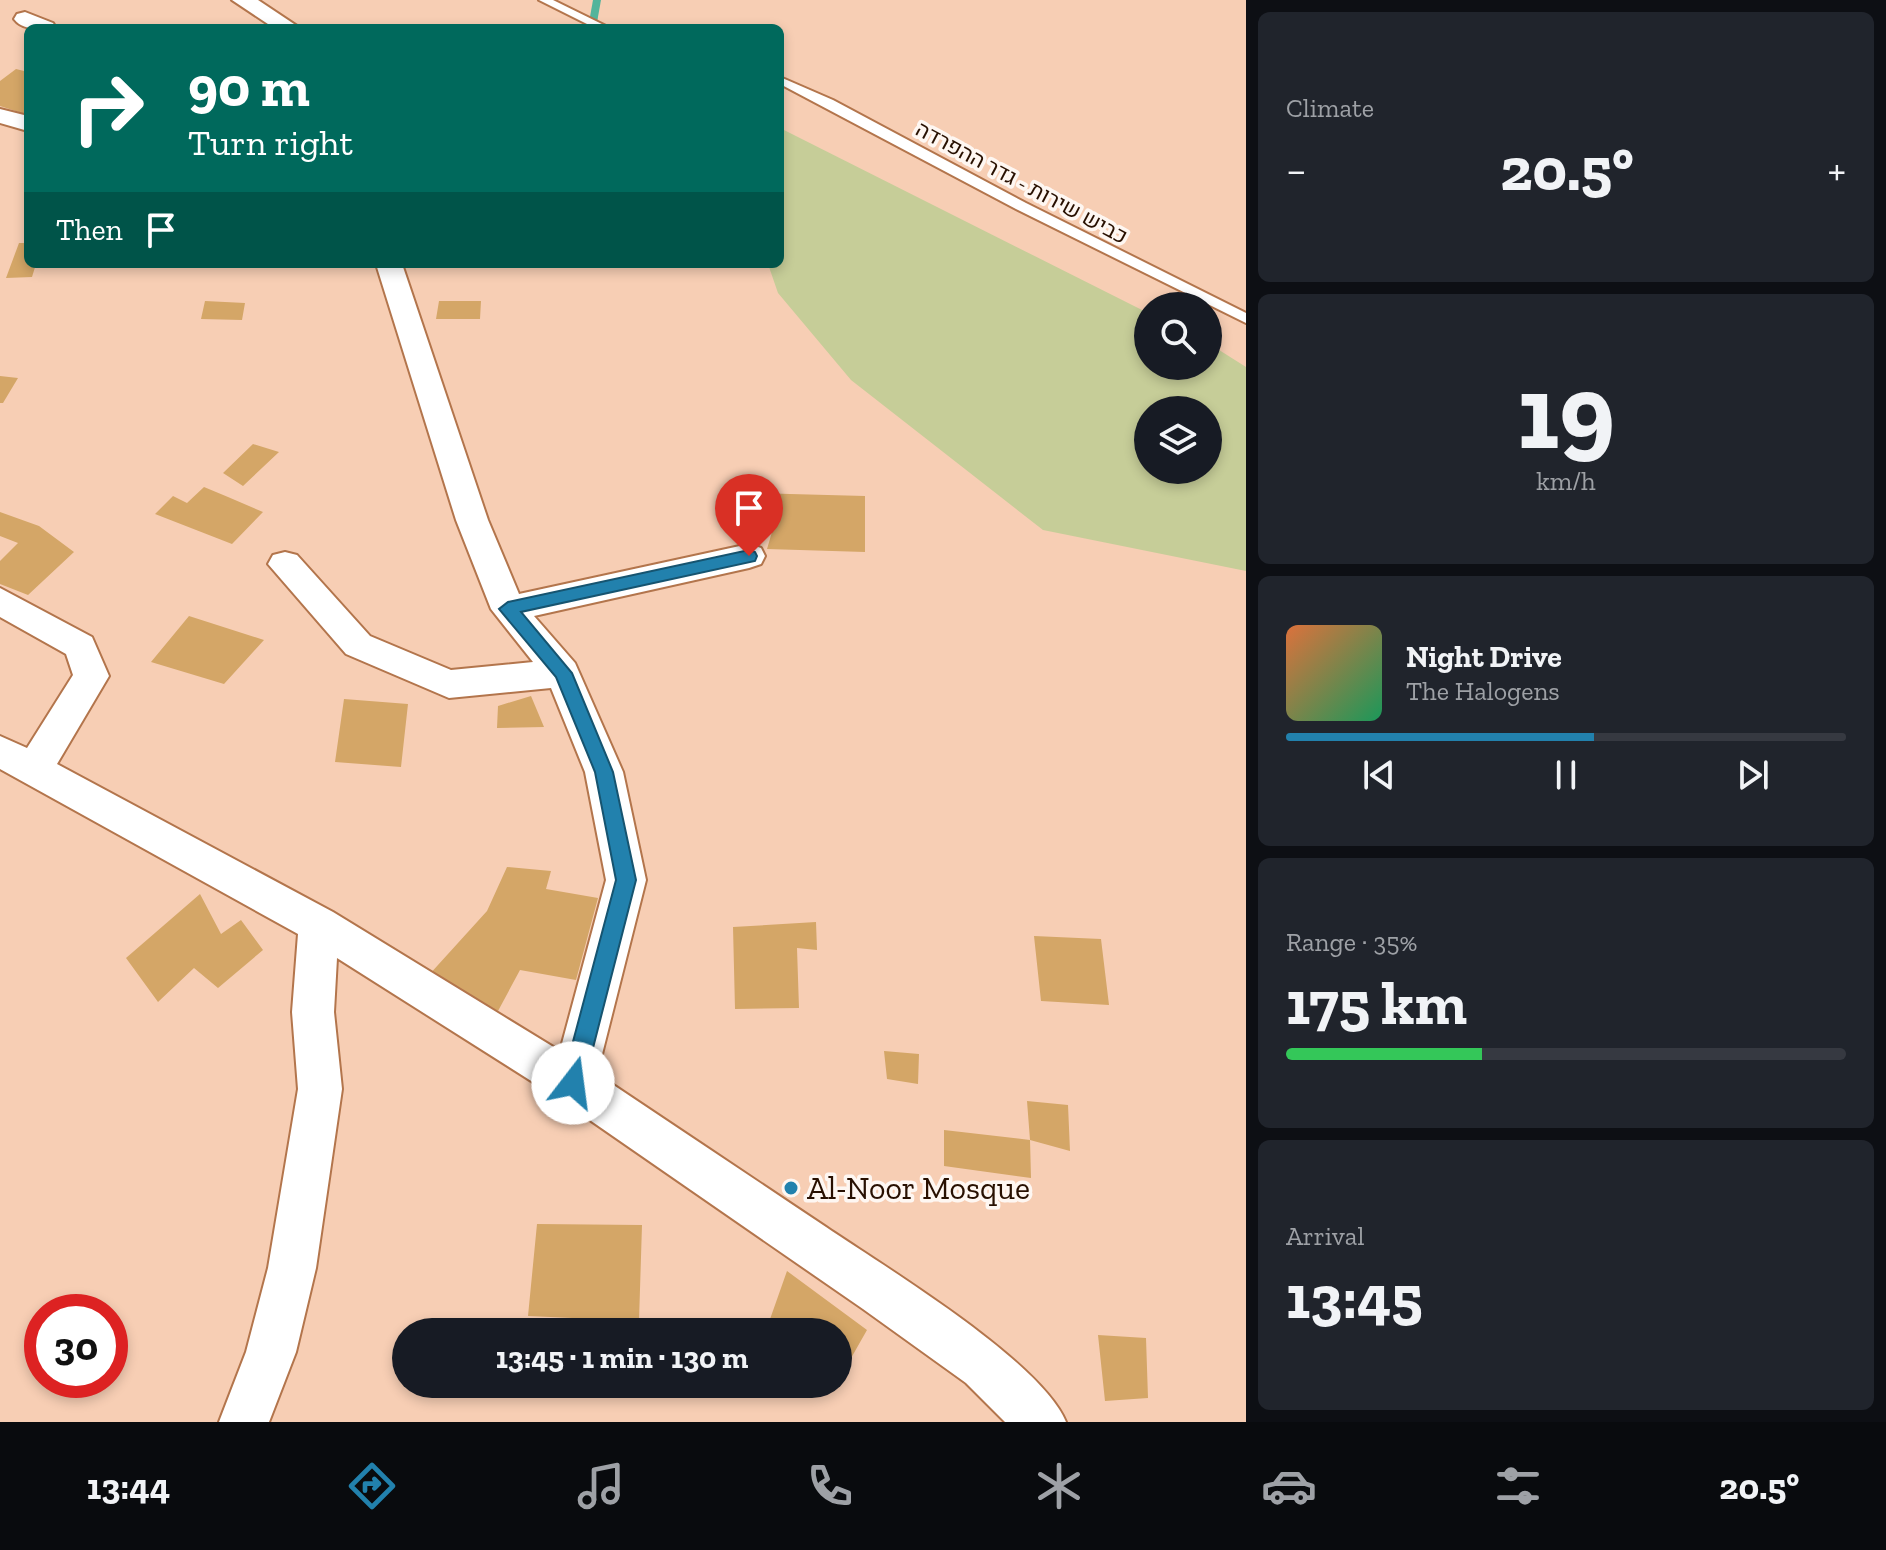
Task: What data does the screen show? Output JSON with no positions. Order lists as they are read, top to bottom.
{
  "streets": {
    "lane": ["כביש שירות - גדר ההפרדה"]
  },
  "places": ["Al-Noor Mosque"],
  "page": {
    "tile": [
      "Climate",
      ["19", "km/h"],
      ["Range · 35%", "175 km"],
      ["Arrival", "13:45"]
    ],
    "turn": ["90 m", "Turn right"],
    "heat": ["−", "20.5°", "+"],
    "then": "Then",
    "song": ["Night Drive", "The Halogens"],
    "limit": "30",
    "trip": "13:45 · 1 min · 130 m",
    "tabs": ["13:44", "20.5°"]
  }
}
